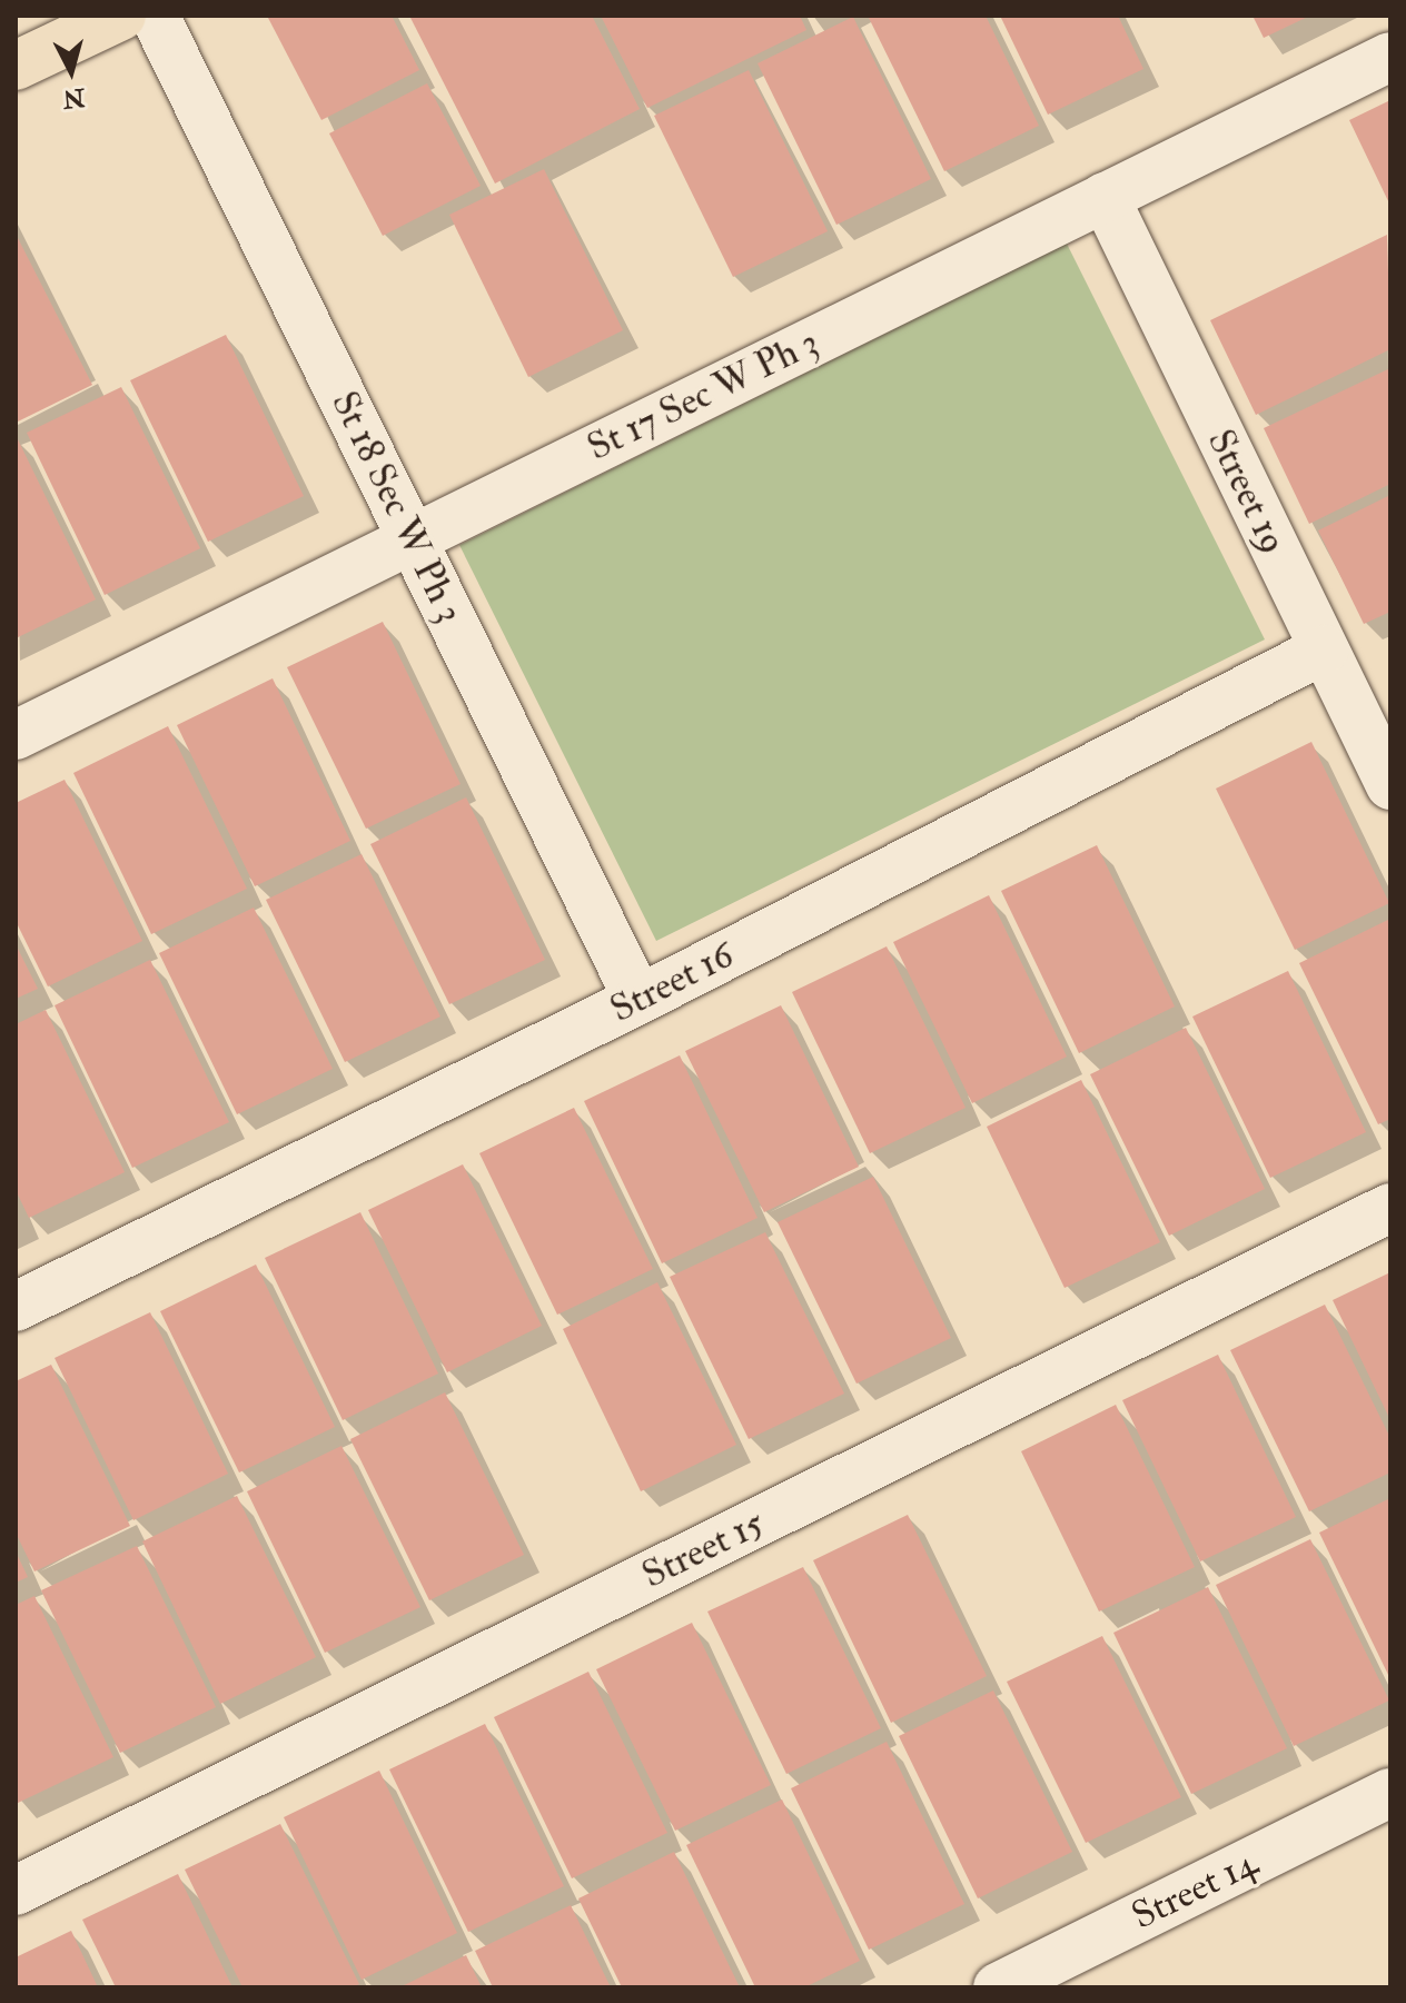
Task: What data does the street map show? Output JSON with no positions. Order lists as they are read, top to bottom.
{
  "streets": {
    "street": [
      "St 17 Sec W Ph 3",
      "Street 19",
      "St 18 Sec W Ph 3",
      "Street 16",
      "Street 15",
      "Street 14"
    ]
  },
  "crossings": [
    ["St 17 Sec W Ph 3", "Street 19"],
    ["St 17 Sec W Ph 3", "St 18 Sec W Ph 3"],
    ["Street 19", "Street 16"],
    ["St 18 Sec W Ph 3", "Street 16"]
  ],
  "north": "bottom"
}
